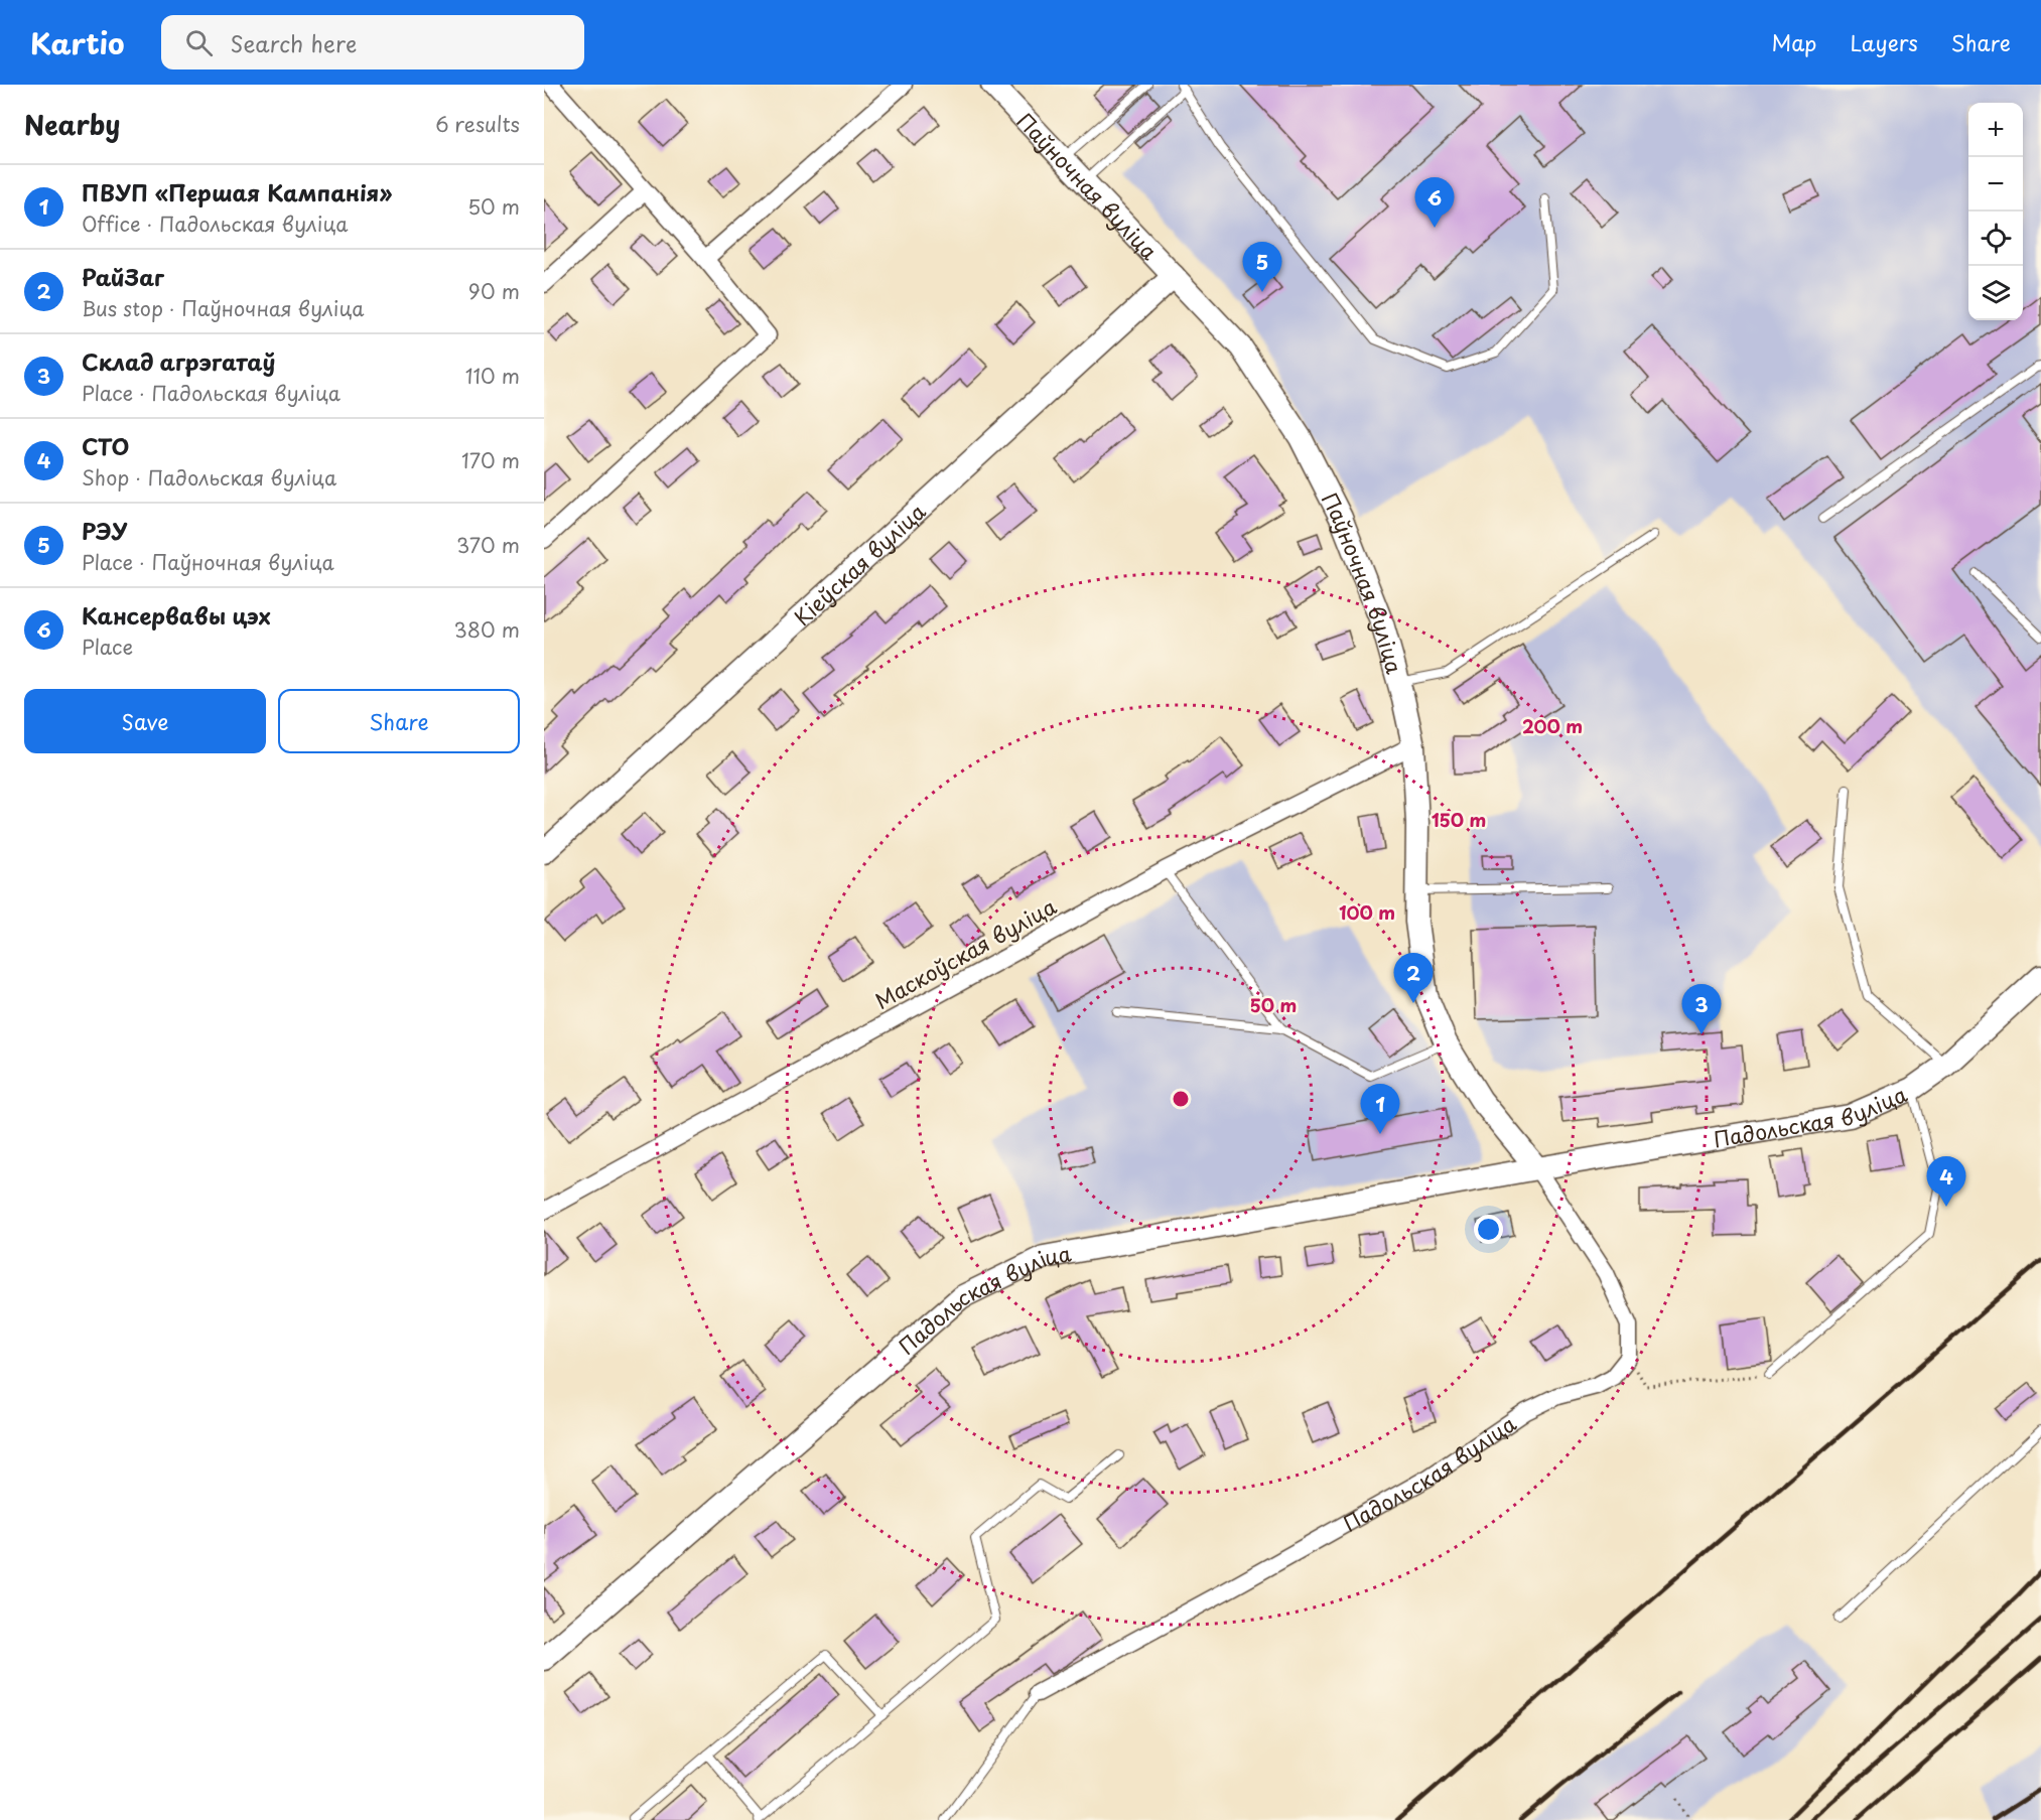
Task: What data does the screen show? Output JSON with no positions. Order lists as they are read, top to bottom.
{
  "streets": {
    "street": [
      "Паўночная вуліца",
      "Кіеўская вуліца",
      "Маскоўская вуліца",
      "Падольская вуліца"
    ]
  },
  "crossings": [
    ["Паўночная вуліца", "Кіеўская вуліца"],
    ["Паўночная вуліца", "Маскоўская вуліца"],
    ["Паўночная вуліца", "Падольская вуліца"]
  ],
  "page": {
    "header": "Kartio",
    "search": "Search here",
    "nav": ["Map", "Layers", "Share"],
    "heading": ["Nearby", "6 results"],
    "map_buttons": ["+", "−"],
    "list": [
      {
        "mark": "1",
        "name": "ПВУП «Першая Кампанія»",
        "note": "Office · Падольская вуліца",
        "value": "50 m"
      },
      {
        "mark": "2",
        "name": "РайЗаг",
        "note": "Bus stop · Паўночная вуліца",
        "value": "90 m"
      },
      {
        "mark": "3",
        "name": "Склад агрэгатаў",
        "note": "Place · Падольская вуліца",
        "value": "110 m"
      },
      {
        "mark": "4",
        "name": "СТО",
        "note": "Shop · Падольская вуліца",
        "value": "170 m"
      },
      {
        "mark": "5",
        "name": "РЭУ",
        "note": "Place · Паўночная вуліца",
        "value": "370 m"
      },
      {
        "mark": "6",
        "name": "Кансервавы цэх",
        "note": "Place",
        "value": "380 m"
      }
    ],
    "pins": [
      "6",
      "5",
      "2",
      "3",
      "1",
      "4"
    ],
    "buttons": ["Save", "Share"]
  },
  "rings": [
    "200 m",
    "150 m",
    "100 m",
    "50 m"
  ]
}
